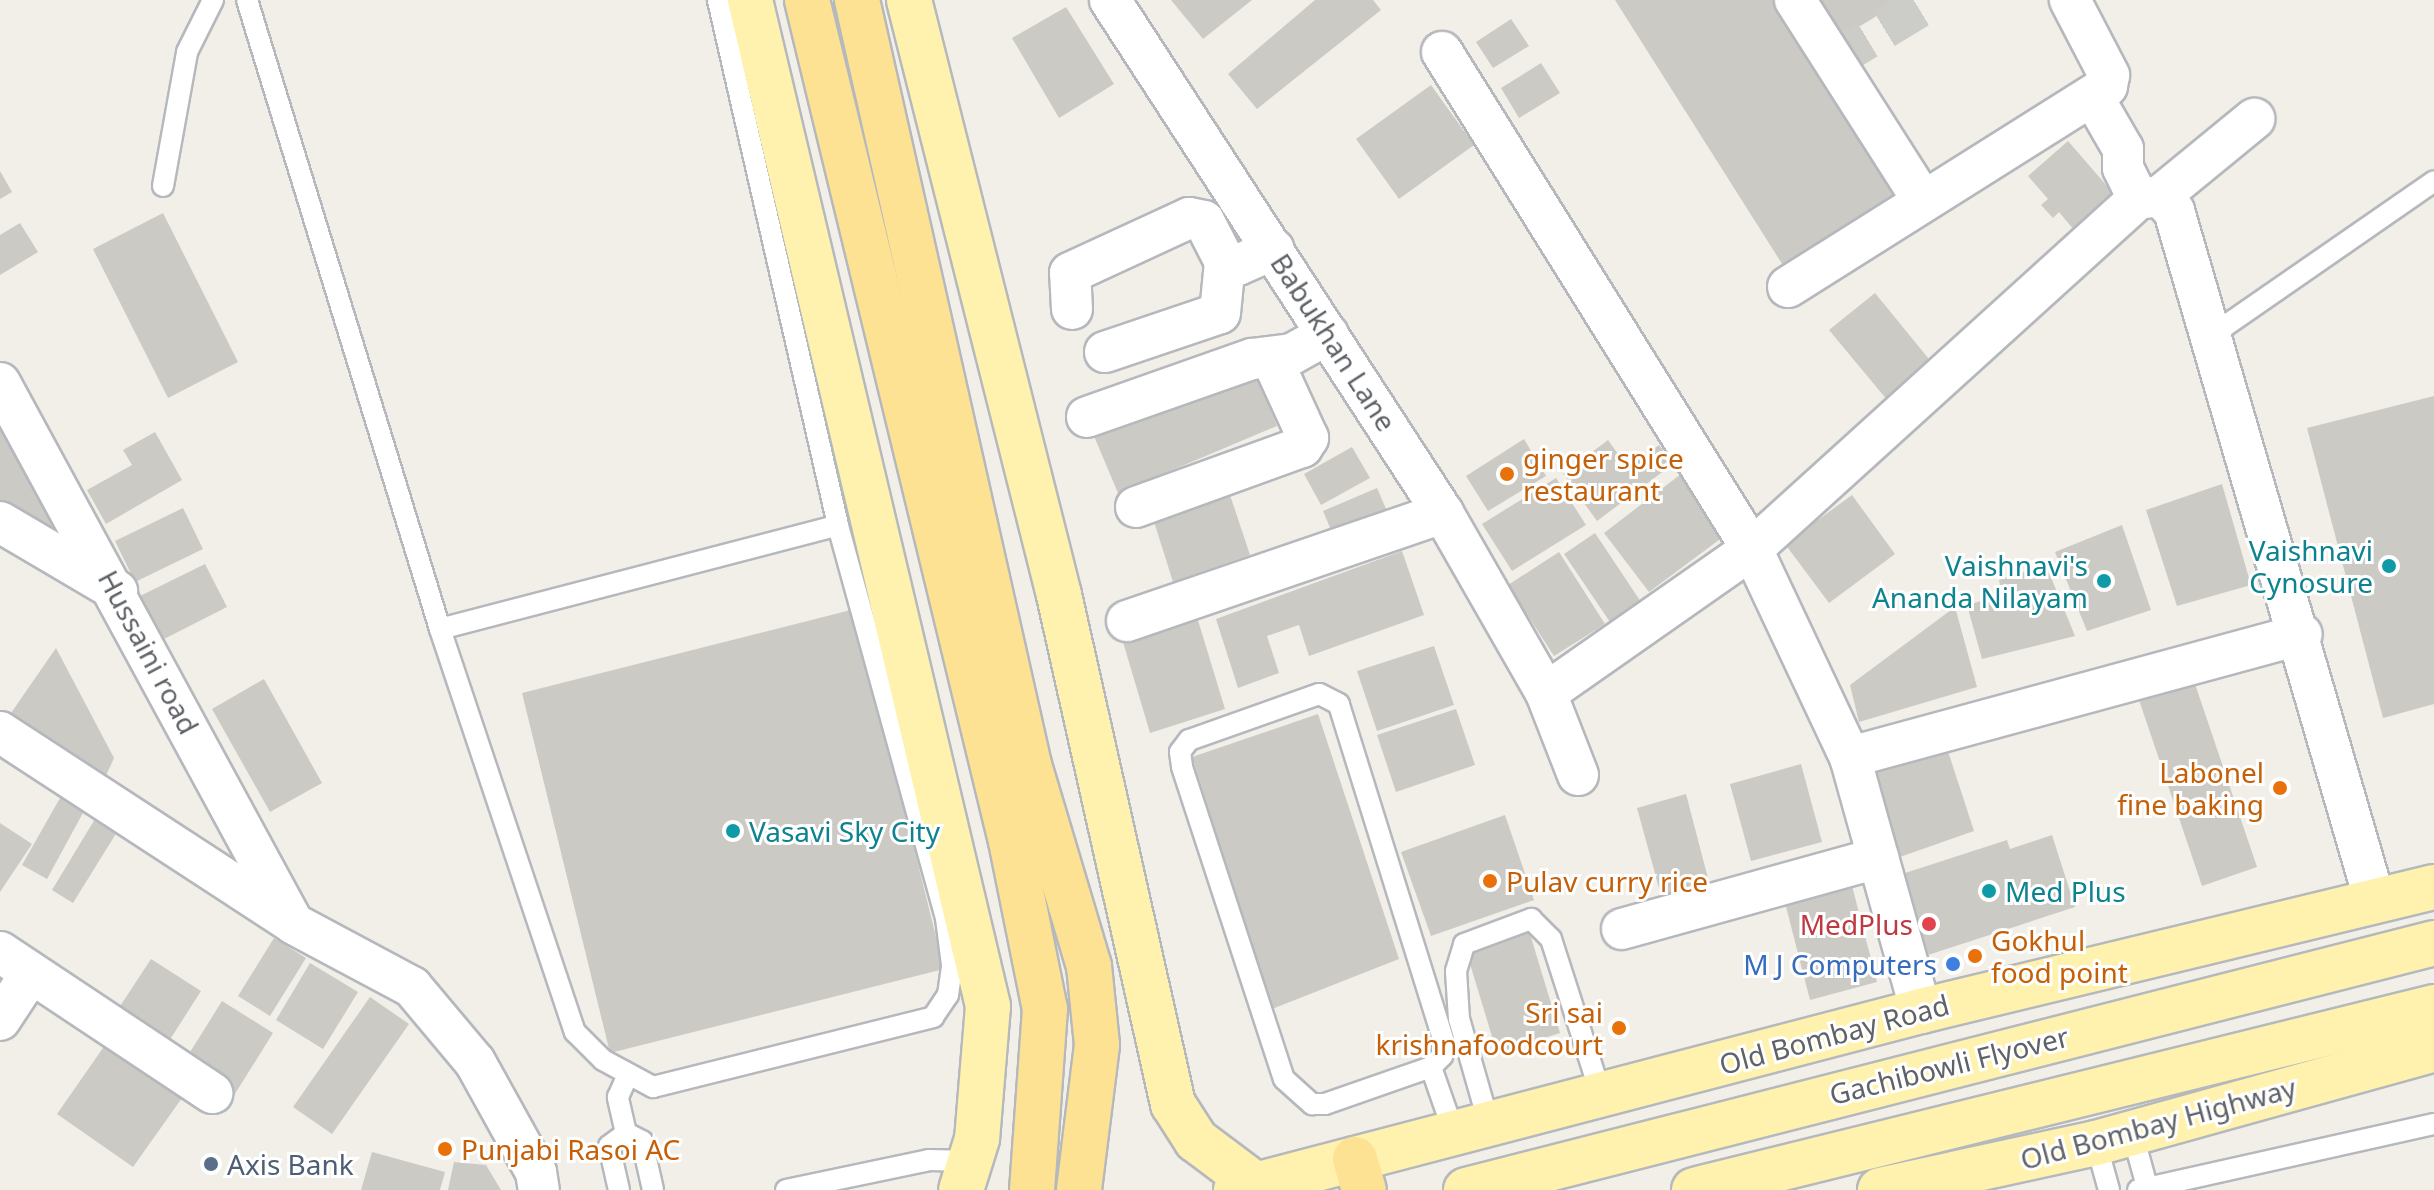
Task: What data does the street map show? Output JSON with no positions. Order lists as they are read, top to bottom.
{
  "streets": {
    "main road": ["Old Bombay Road", "Gachibowli Flyover", "Old Bombay Highway"],
    "street": ["Babukhan Lane", "Hussaini road"]
  },
  "places": [
    "ginger spice restaurant",
    "Vaishnavi Cynosure",
    "Vaishnavi's Ananda Nilayam",
    "Labonel fine baking",
    "Vasavi Sky City",
    "Pulav curry rice",
    "Med Plus",
    "MedPlus",
    "Gokhul food point",
    "M J Computers",
    "Sri sai krishnafoodcourt",
    "Punjabi Rasoi AC",
    "Axis Bank"
  ]
}
